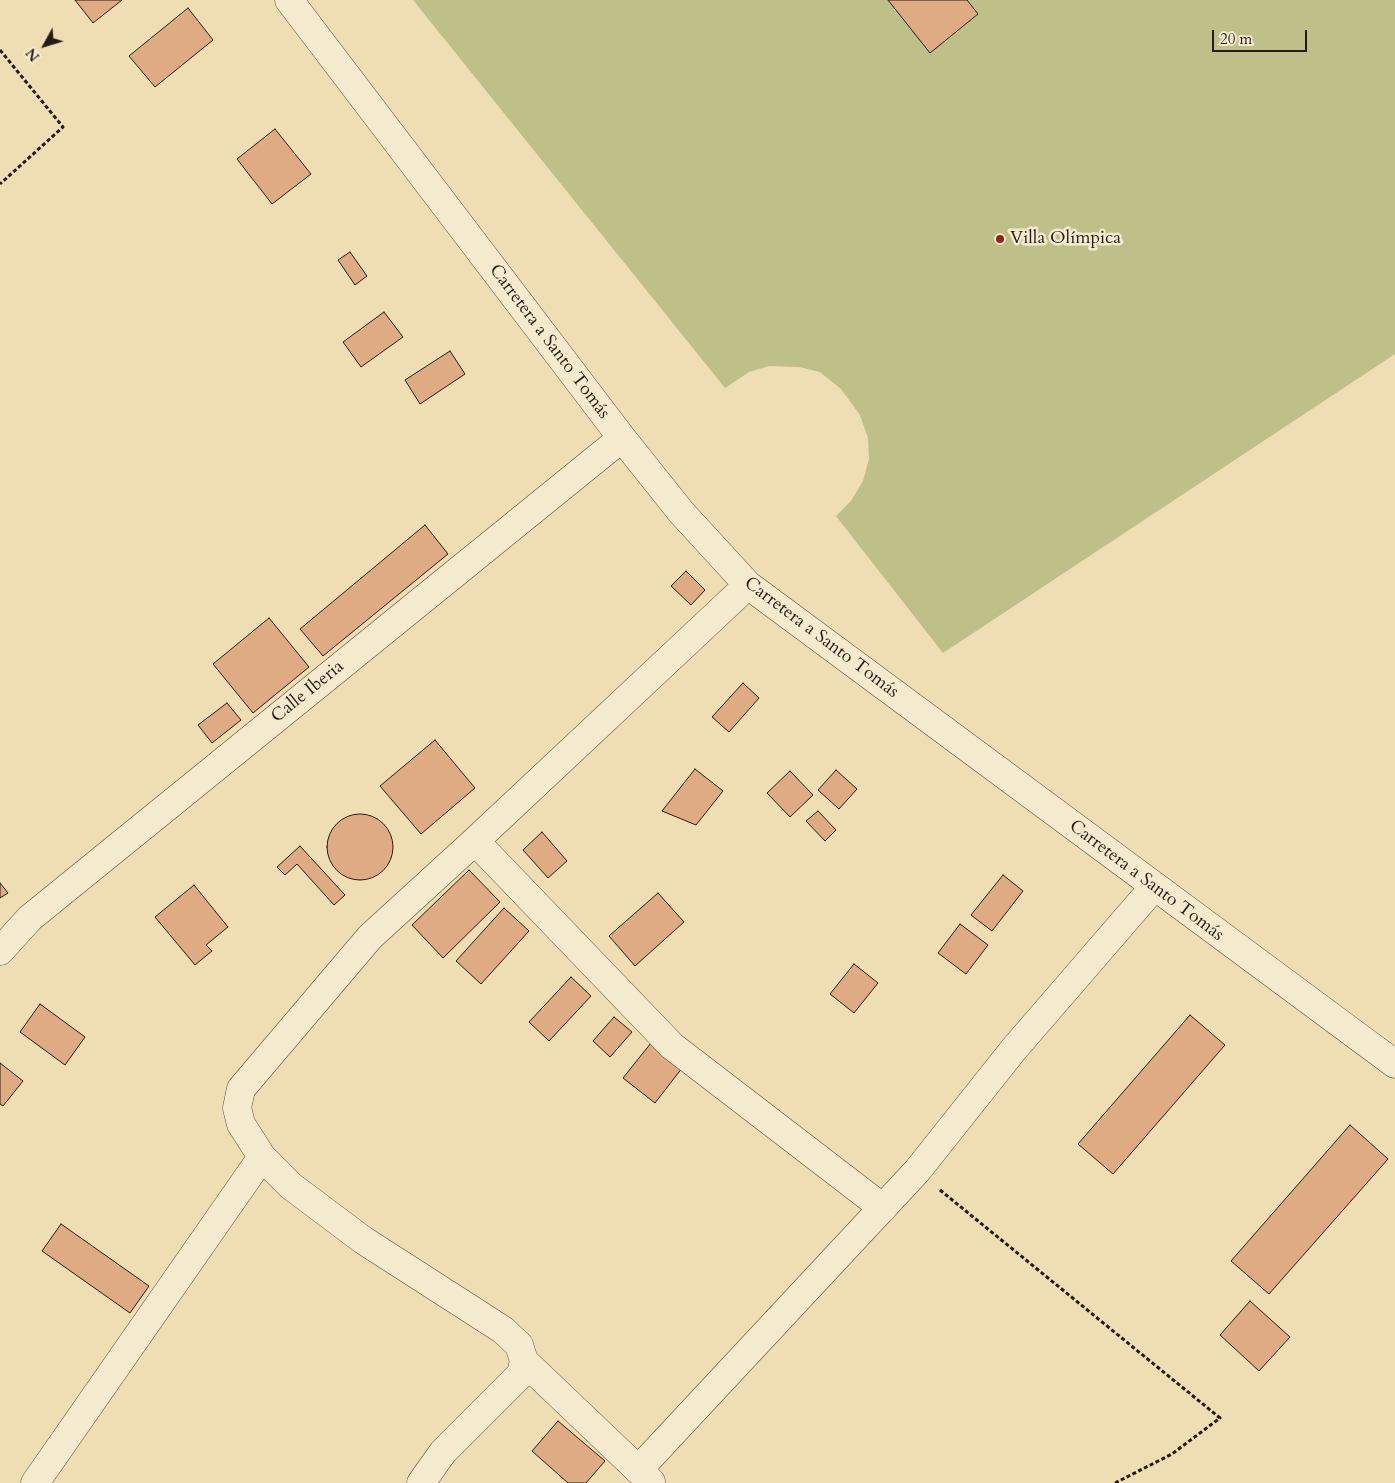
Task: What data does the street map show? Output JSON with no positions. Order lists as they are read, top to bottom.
{
  "streets": {
    "street": ["Carretera a Santo Tomás", "Calle Iberia"]
  },
  "crossings": [
    ["Carretera a Santo Tomás", "Calle Iberia"]
  ],
  "places": ["Villa Olímpica"],
  "scale_bar": "20 m",
  "north": "bottom left"
}
